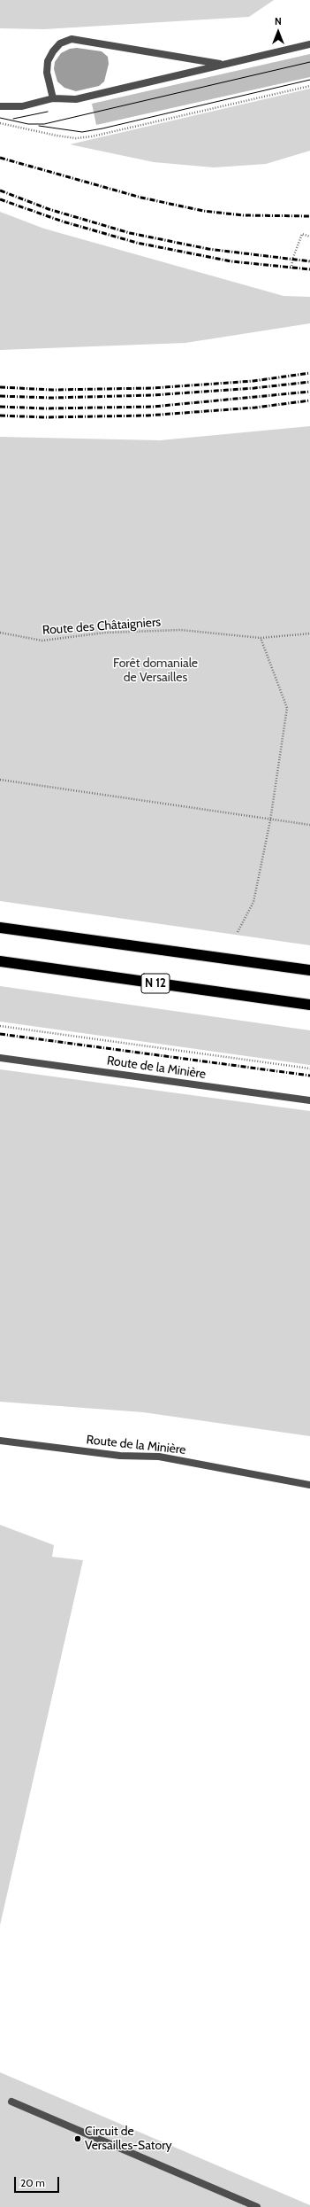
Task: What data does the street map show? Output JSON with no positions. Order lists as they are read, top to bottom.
{
  "streets": {
    "highway": ["N 12"],
    "street": ["Route de la Minière"],
    "path": ["Route des Châtaigniers"]
  },
  "parks": ["Forêt domaniale de Versailles"],
  "places": ["Circuit de Versailles-Satory"],
  "scale_bar": "20 m",
  "north": "top"
}
